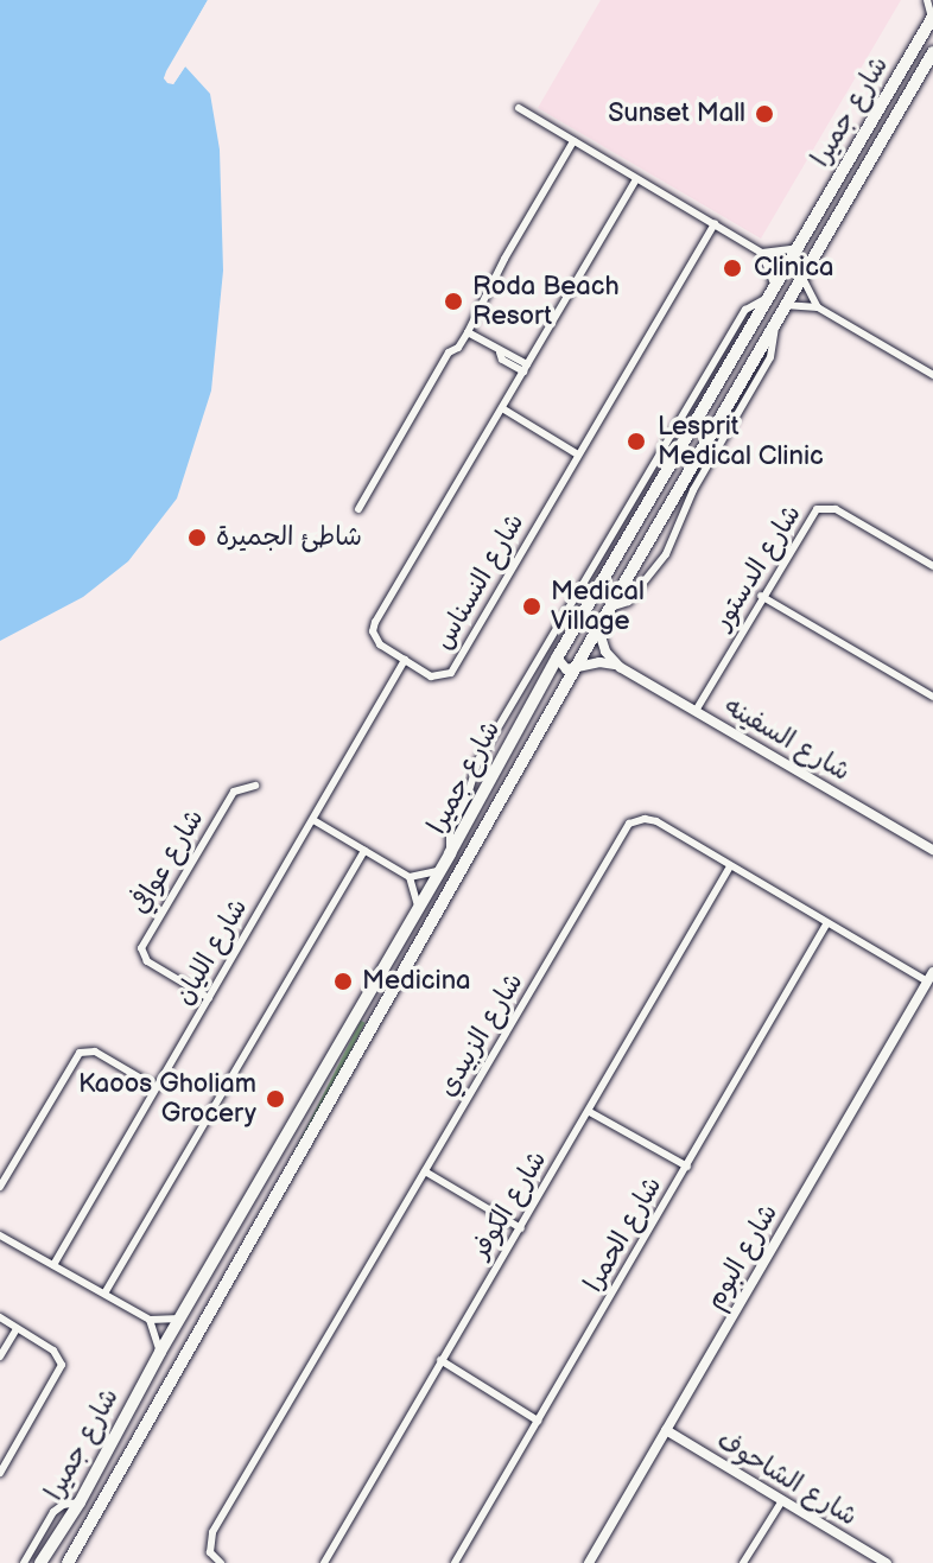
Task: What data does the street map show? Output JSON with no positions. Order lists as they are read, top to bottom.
{
  "streets": {
    "main road": ["شارع جميرا"],
    "street": [
      "شارع الدستور",
      "شارع النسناس",
      "شارع السفينه",
      "شارع عوافي",
      "شارع الليان",
      "شارع الزبيدي",
      "شارع الكوفر",
      "شارع الحمرا",
      "شارع البوم",
      "شارع الشاحوف"
    ]
  },
  "crossings": [
    ["شارع الدستور", "شارع السفينه"],
    ["شارع النسناس", "شارع الليان"],
    ["شارع عوافي", "شارع الليان"],
    ["شارع الزبيدي", "شارع الكوفر"],
    ["شارع الزبيدي", "شارع الحمرا"],
    ["شارع الزبيدي", "شارع البوم"],
    ["شارع البوم", "شارع الشاحوف"]
  ],
  "places": [
    "Sunset Mall",
    "Clinica",
    "Roda Beach Resort",
    "Lesprit Medical Clinic",
    "شاطئ الجميرة",
    "Medical Village",
    "Medicina",
    "Kaoos Gholiam Grocery"
  ]
}
